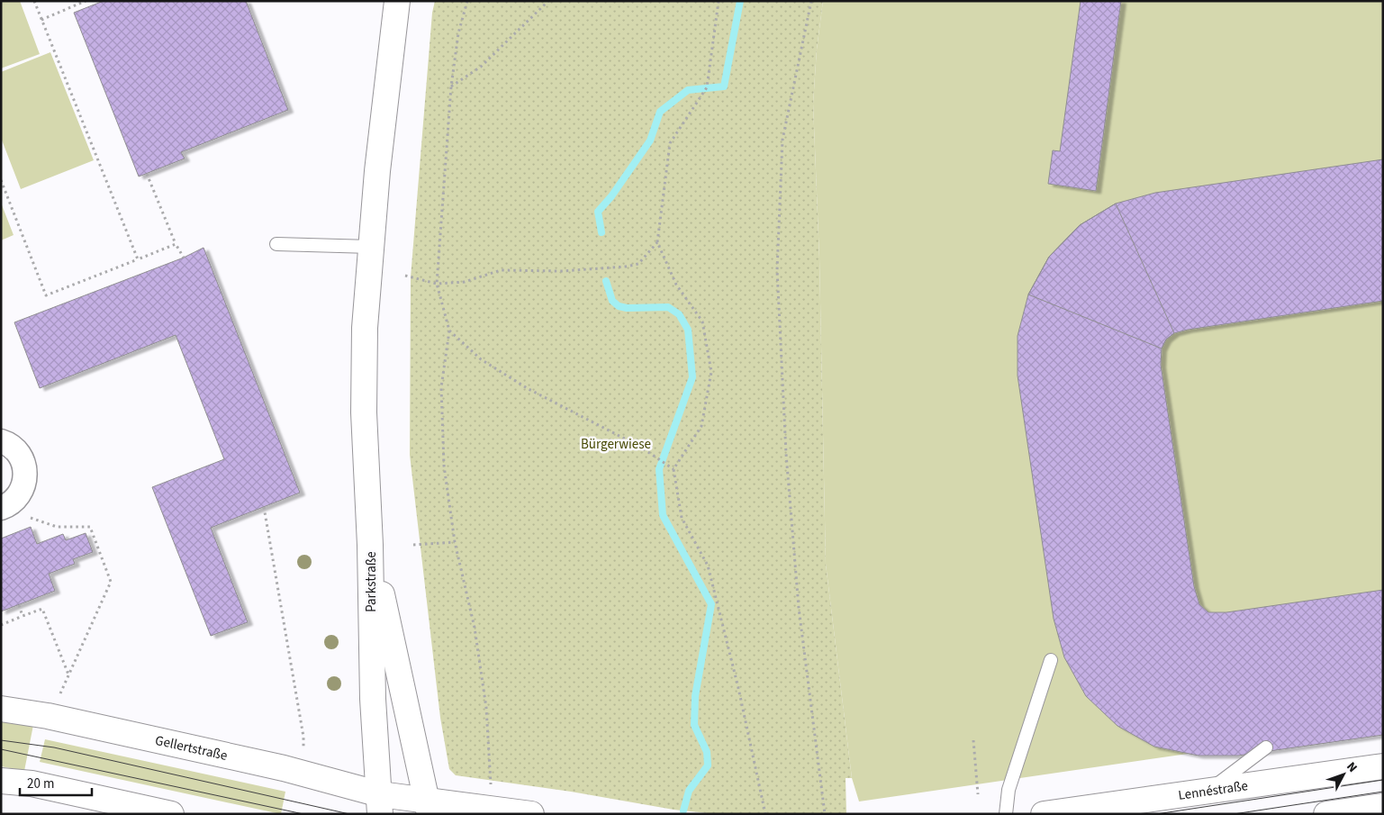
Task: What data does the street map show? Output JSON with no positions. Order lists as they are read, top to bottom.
{
  "streets": {
    "main road": ["Parkstraße", "Gellertstraße", "Lennéstraße"]
  },
  "crossings": [
    ["Parkstraße", "Gellertstraße"]
  ],
  "parks": ["Bürgerwiese"],
  "scale_bar": "20 m",
  "north": "top right"
}
